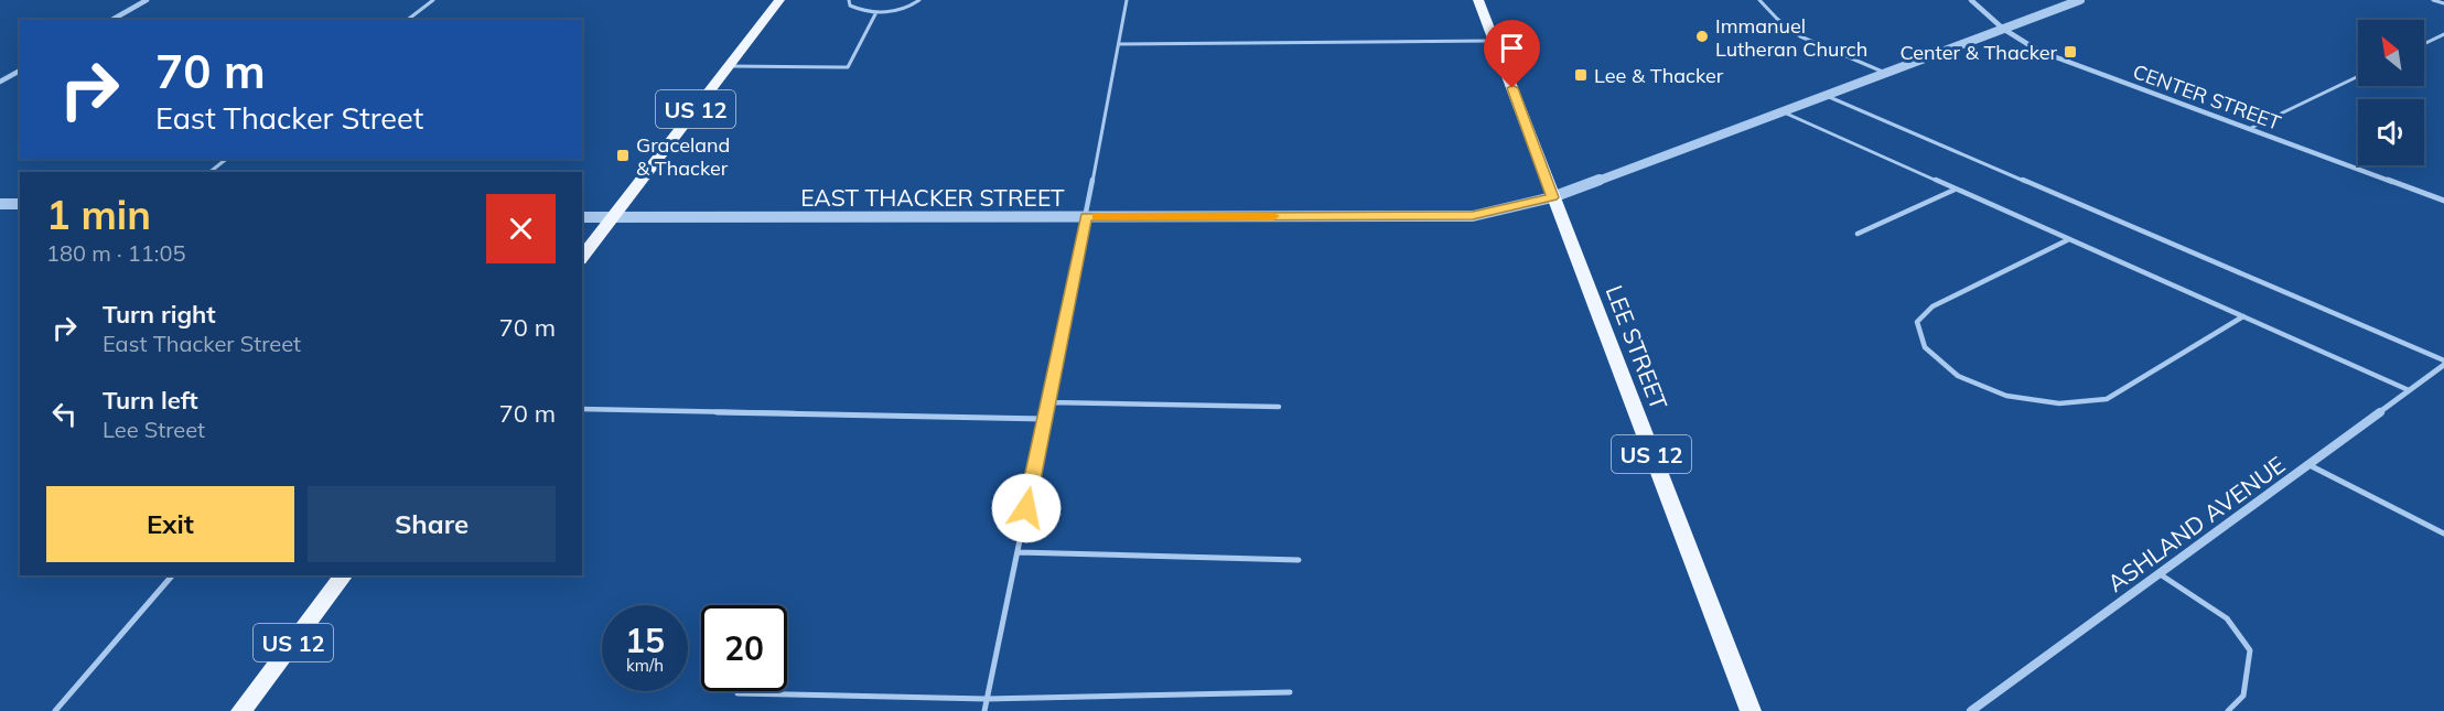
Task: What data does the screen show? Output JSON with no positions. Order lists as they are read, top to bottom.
{
  "streets": {
    "main road": ["US 12", "LEE STREET"],
    "street": ["CENTER STREET", "EAST THACKER STREET", "ASHLAND AVENUE"]
  },
  "crossings": [
    ["CENTER STREET", "EAST THACKER STREET"],
    ["US 12", "EAST THACKER STREET"],
    ["EAST THACKER STREET", "LEE STREET"]
  ],
  "places": {
    "other": ["Immanuel Lutheran Church"],
    "transit": ["Center & Thacker", "Lee & Thacker", "Graceland & Thacker"]
  },
  "north": "top left",
  "page": {
    "turn": ["70 m", "East Thacker Street"],
    "heading": ["1 min", "180 m · 11:05"],
    "list": [
      {
        "name": "Turn right",
        "note": "East Thacker Street",
        "value": "70 m"
      },
      {
        "name": "Turn left",
        "note": "Lee Street",
        "value": "70 m"
      }
    ],
    "buttons": ["Exit", "Share"],
    "speed": "15 km/h",
    "limit": "20"
  }
}
